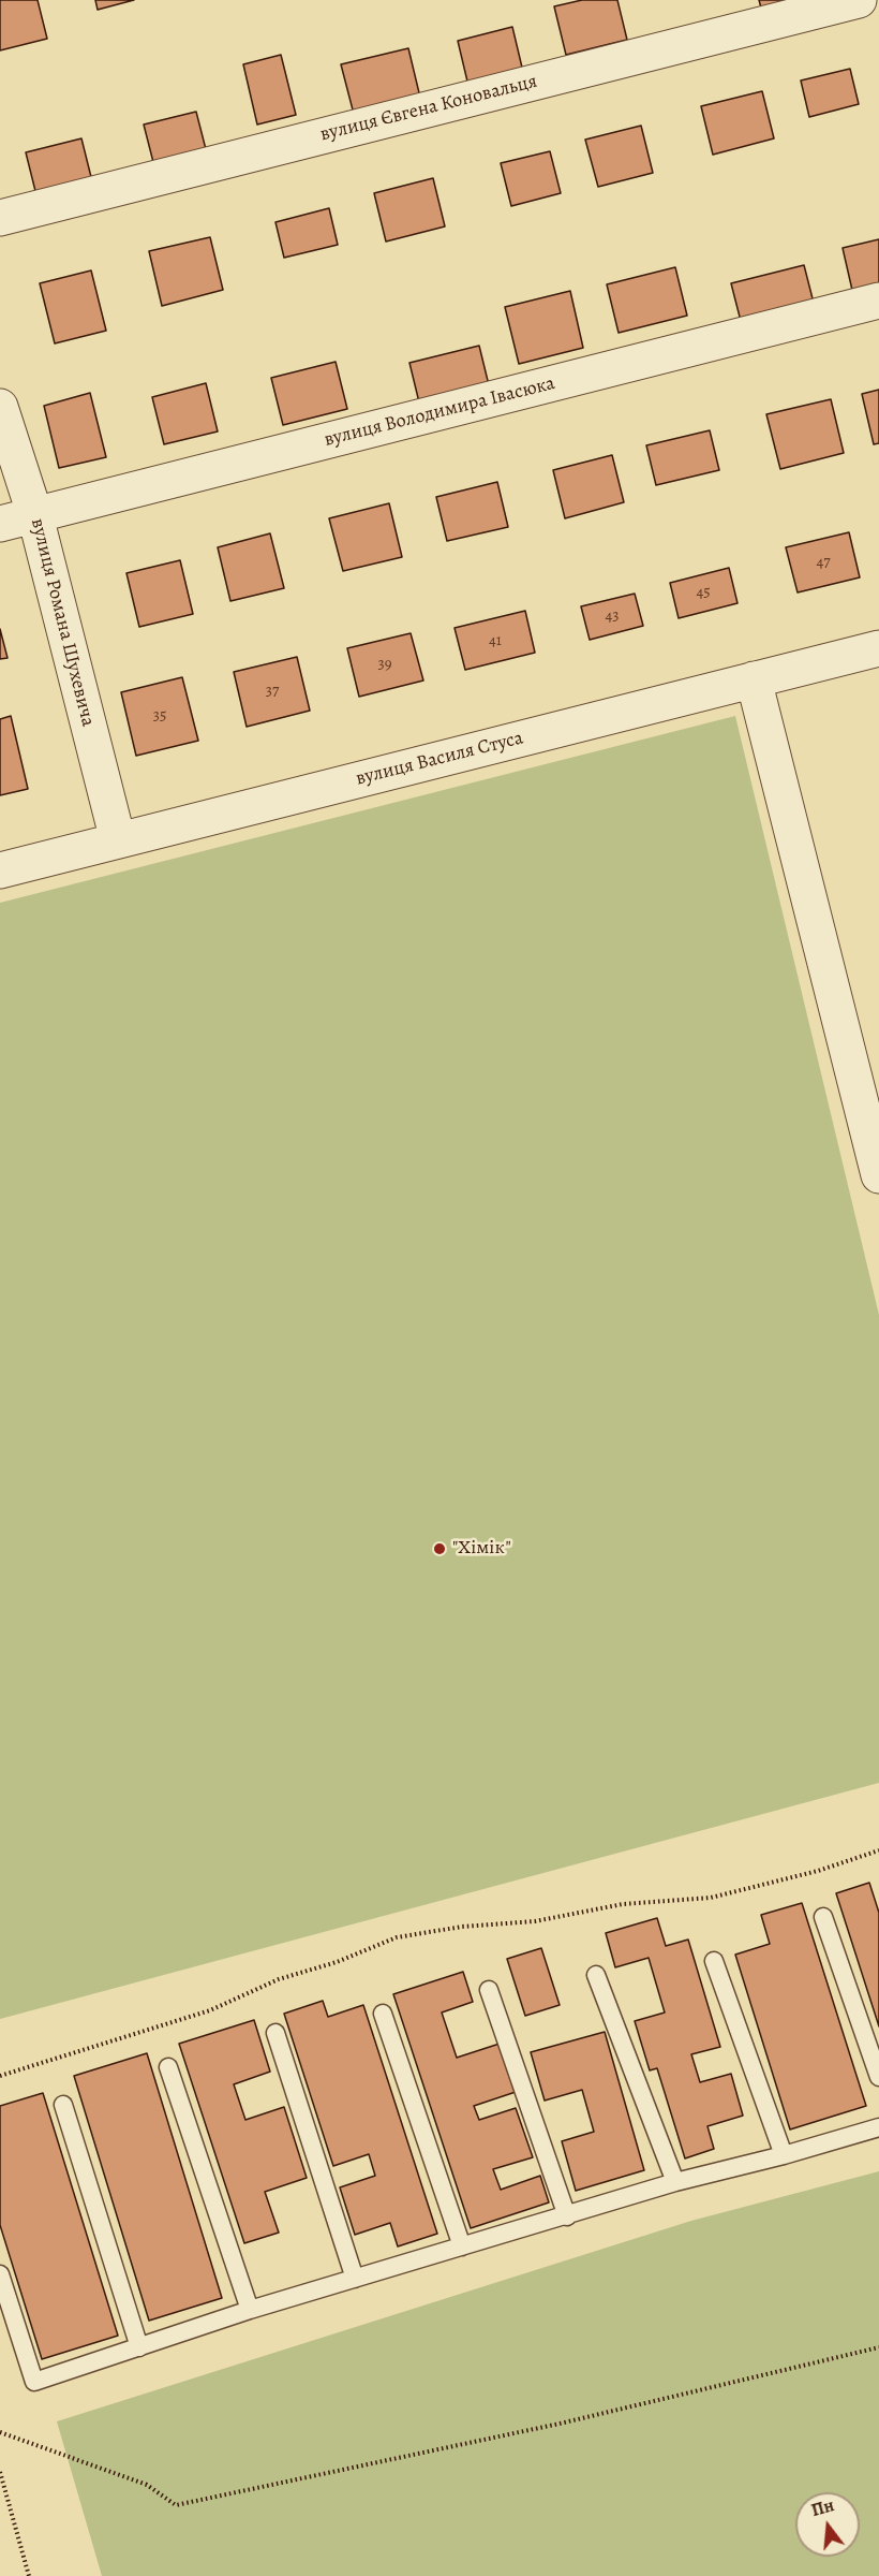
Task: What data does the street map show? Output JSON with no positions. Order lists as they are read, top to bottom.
{
  "streets": {
    "street": [
      "вулиця Євгена Коновальця",
      "вулиця Володимира Івасюка",
      "вулиця Романа Шухевича",
      "вулиця Василя Стуса"
    ]
  },
  "crossings": [
    ["вулиця Володимира Івасюка", "вулиця Романа Шухевича"],
    ["вулиця Романа Шухевича", "вулиця Василя Стуса"]
  ],
  "places": ["\"Хімік\""],
  "house_numbers": [
    "47",
    "45",
    "43",
    "41",
    "39",
    "37",
    "35"
  ],
  "north": "top"
}
